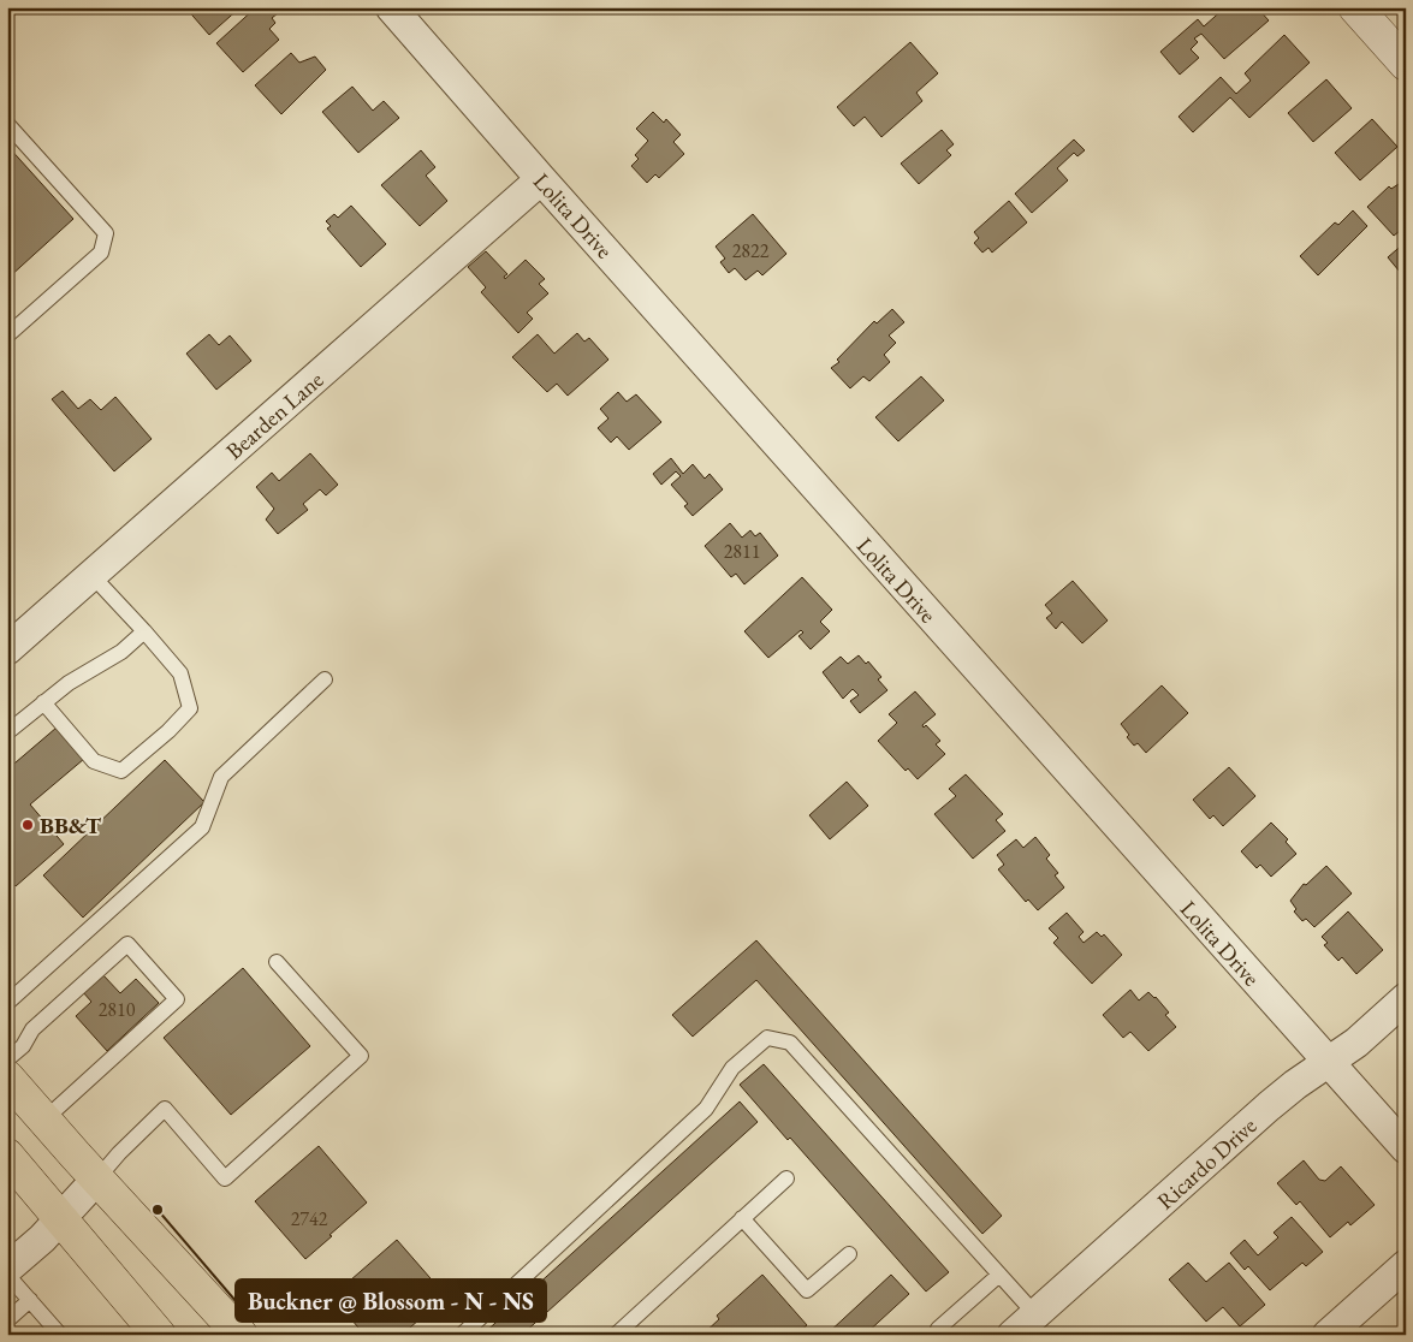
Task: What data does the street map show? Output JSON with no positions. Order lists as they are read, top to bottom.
{
  "streets": {
    "street": ["Lolita Drive", "Bearden Lane", "Ricardo Drive"]
  },
  "crossings": [
    ["Lolita Drive", "Bearden Lane"],
    ["Lolita Drive", "Ricardo Drive"]
  ],
  "places": ["BB&T", "Buckner @ Blossom - N - NS"],
  "house_numbers": [
    "2822",
    "2811",
    "2810",
    "2742"
  ]
}
